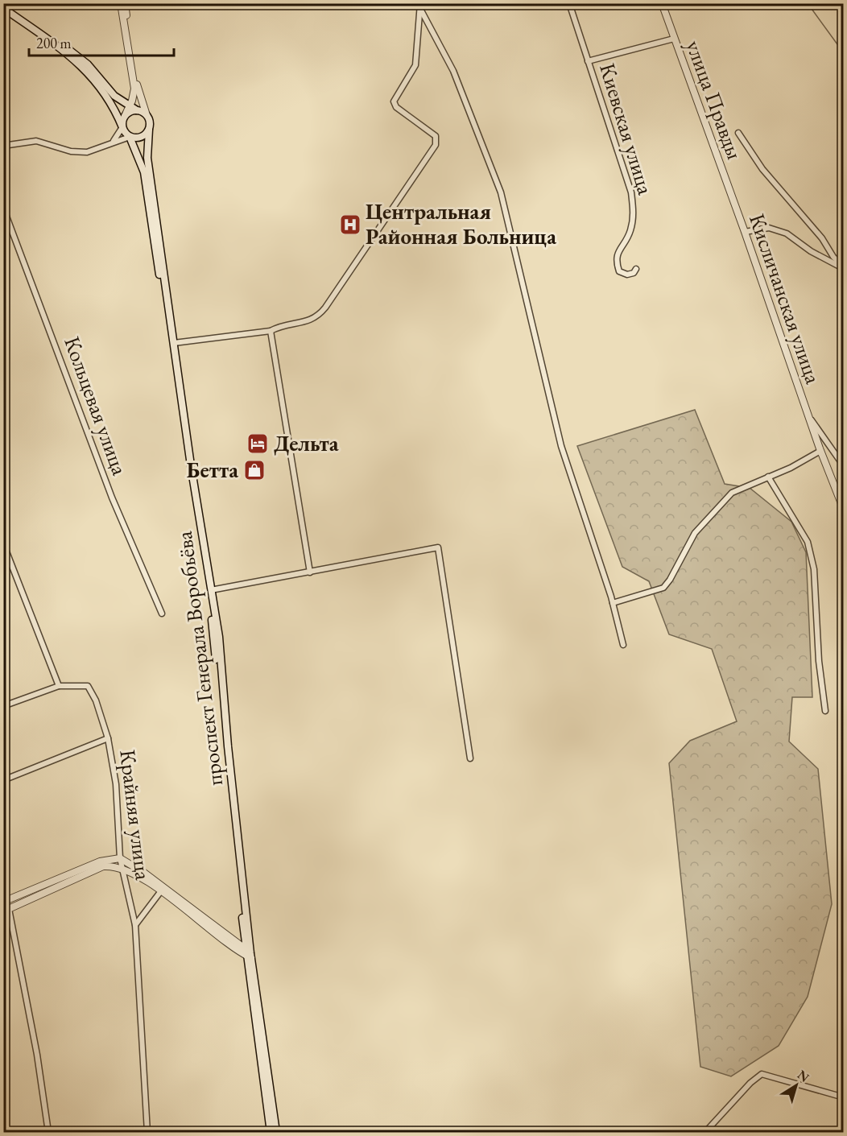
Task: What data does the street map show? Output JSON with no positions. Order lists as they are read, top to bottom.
{
  "streets": {
    "main road": ["проспект Генерала Воробьёва"],
    "street": [
      "улица Правды",
      "Киевская улица",
      "Кисличанская улица",
      "Кольцевая улица",
      "Крайняя улица"
    ]
  },
  "crossings": [
    ["улица Правды", "Кисличанская улица"]
  ],
  "places": {
    "hospital": ["Центральная Районная Больница"],
    "hotel": ["Дельта"],
    "shop": ["Бетта"]
  },
  "scale_bar": "200 m",
  "north": "top right"
}
